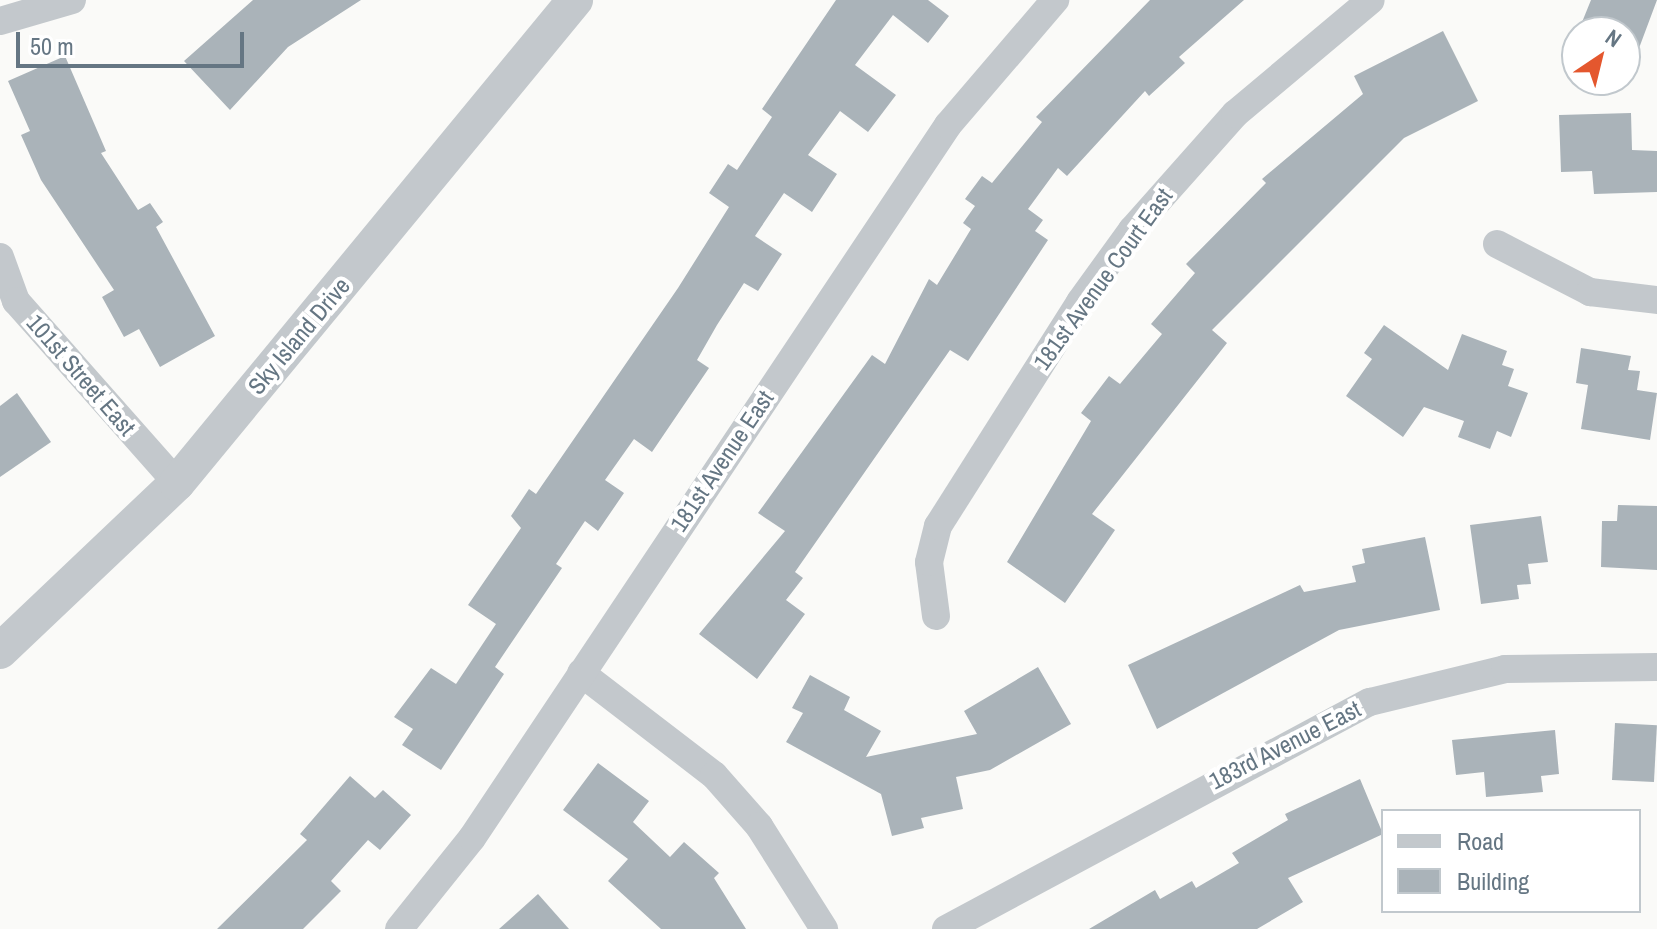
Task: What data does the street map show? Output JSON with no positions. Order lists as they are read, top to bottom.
{
  "streets": {
    "street": [
      "181st Avenue Court East",
      "Sky Island Drive",
      "101st Street East",
      "181st Avenue East",
      "183rd Avenue East"
    ]
  },
  "crossings": [
    ["Sky Island Drive", "101st Street East"]
  ],
  "legend": ["Road", "Building"],
  "scale_bar": "50 m",
  "north": "top right"
}
